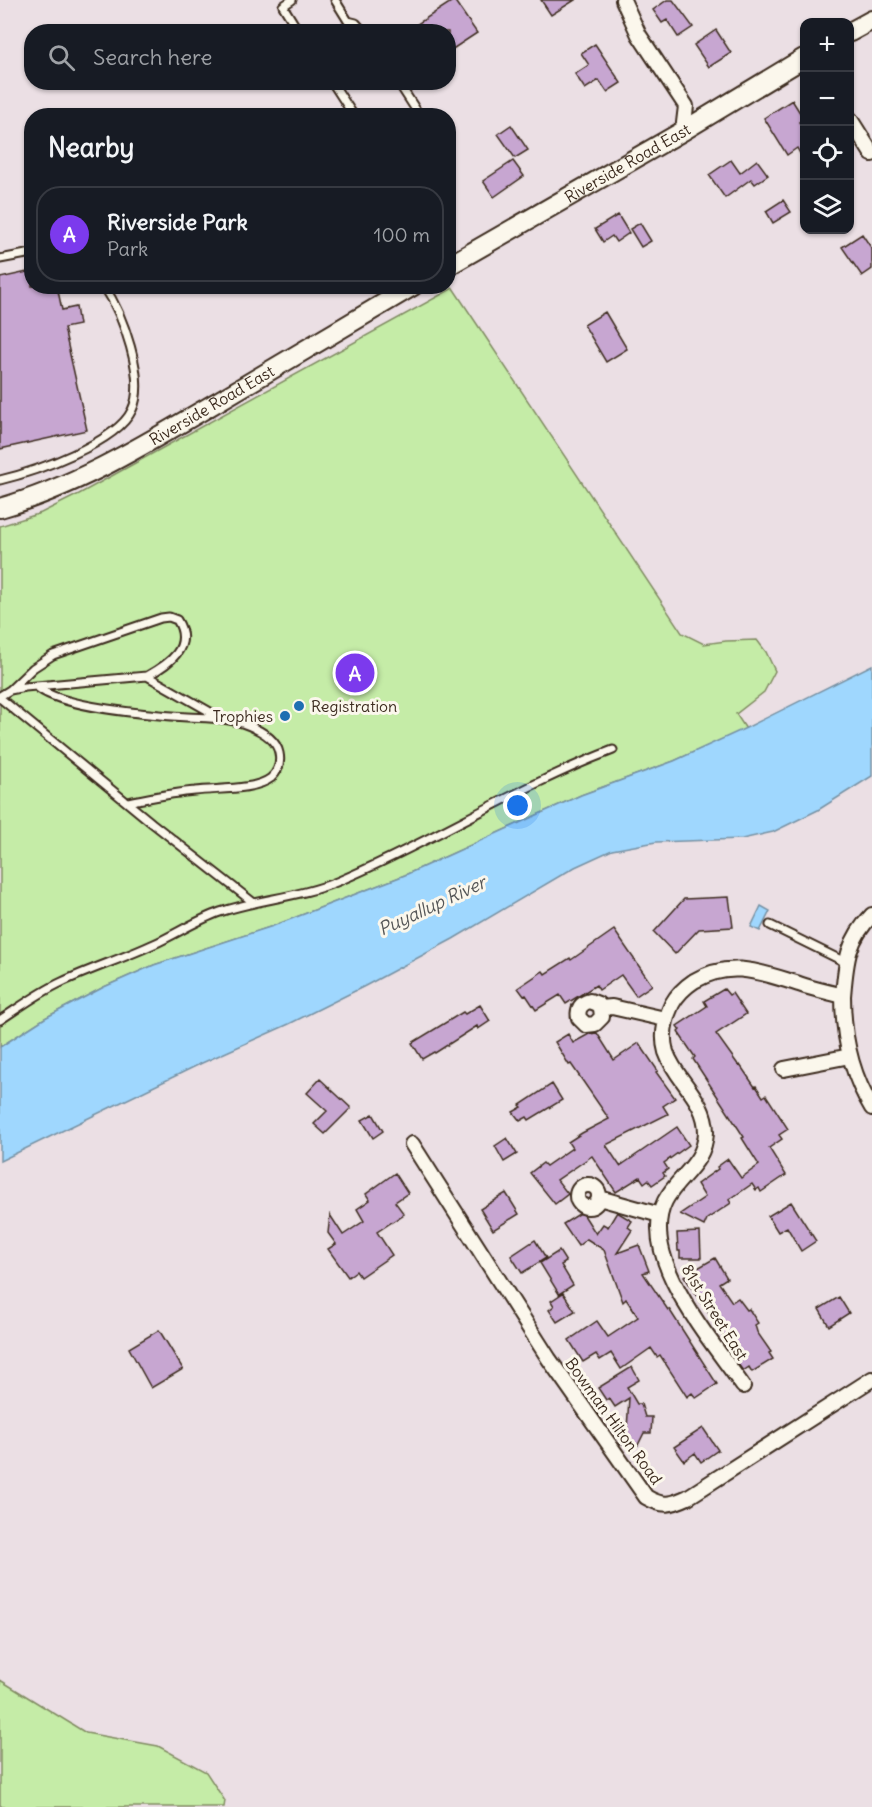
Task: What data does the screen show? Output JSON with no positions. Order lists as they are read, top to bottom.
{
  "streets": {
    "street": ["Riverside Road East", "81st Street East", "Bowman Hilton Road"]
  },
  "water": ["Puyallup River"],
  "places": ["Registration", "Trophies"],
  "page": {
    "map_buttons": ["+", "−"],
    "search": "Search here",
    "heading": "Nearby",
    "list": [
      {
        "mark": "A",
        "name": "Riverside Park",
        "note": "Park",
        "value": "100 m"
      }
    ],
    "pins": "A"
  }
}
